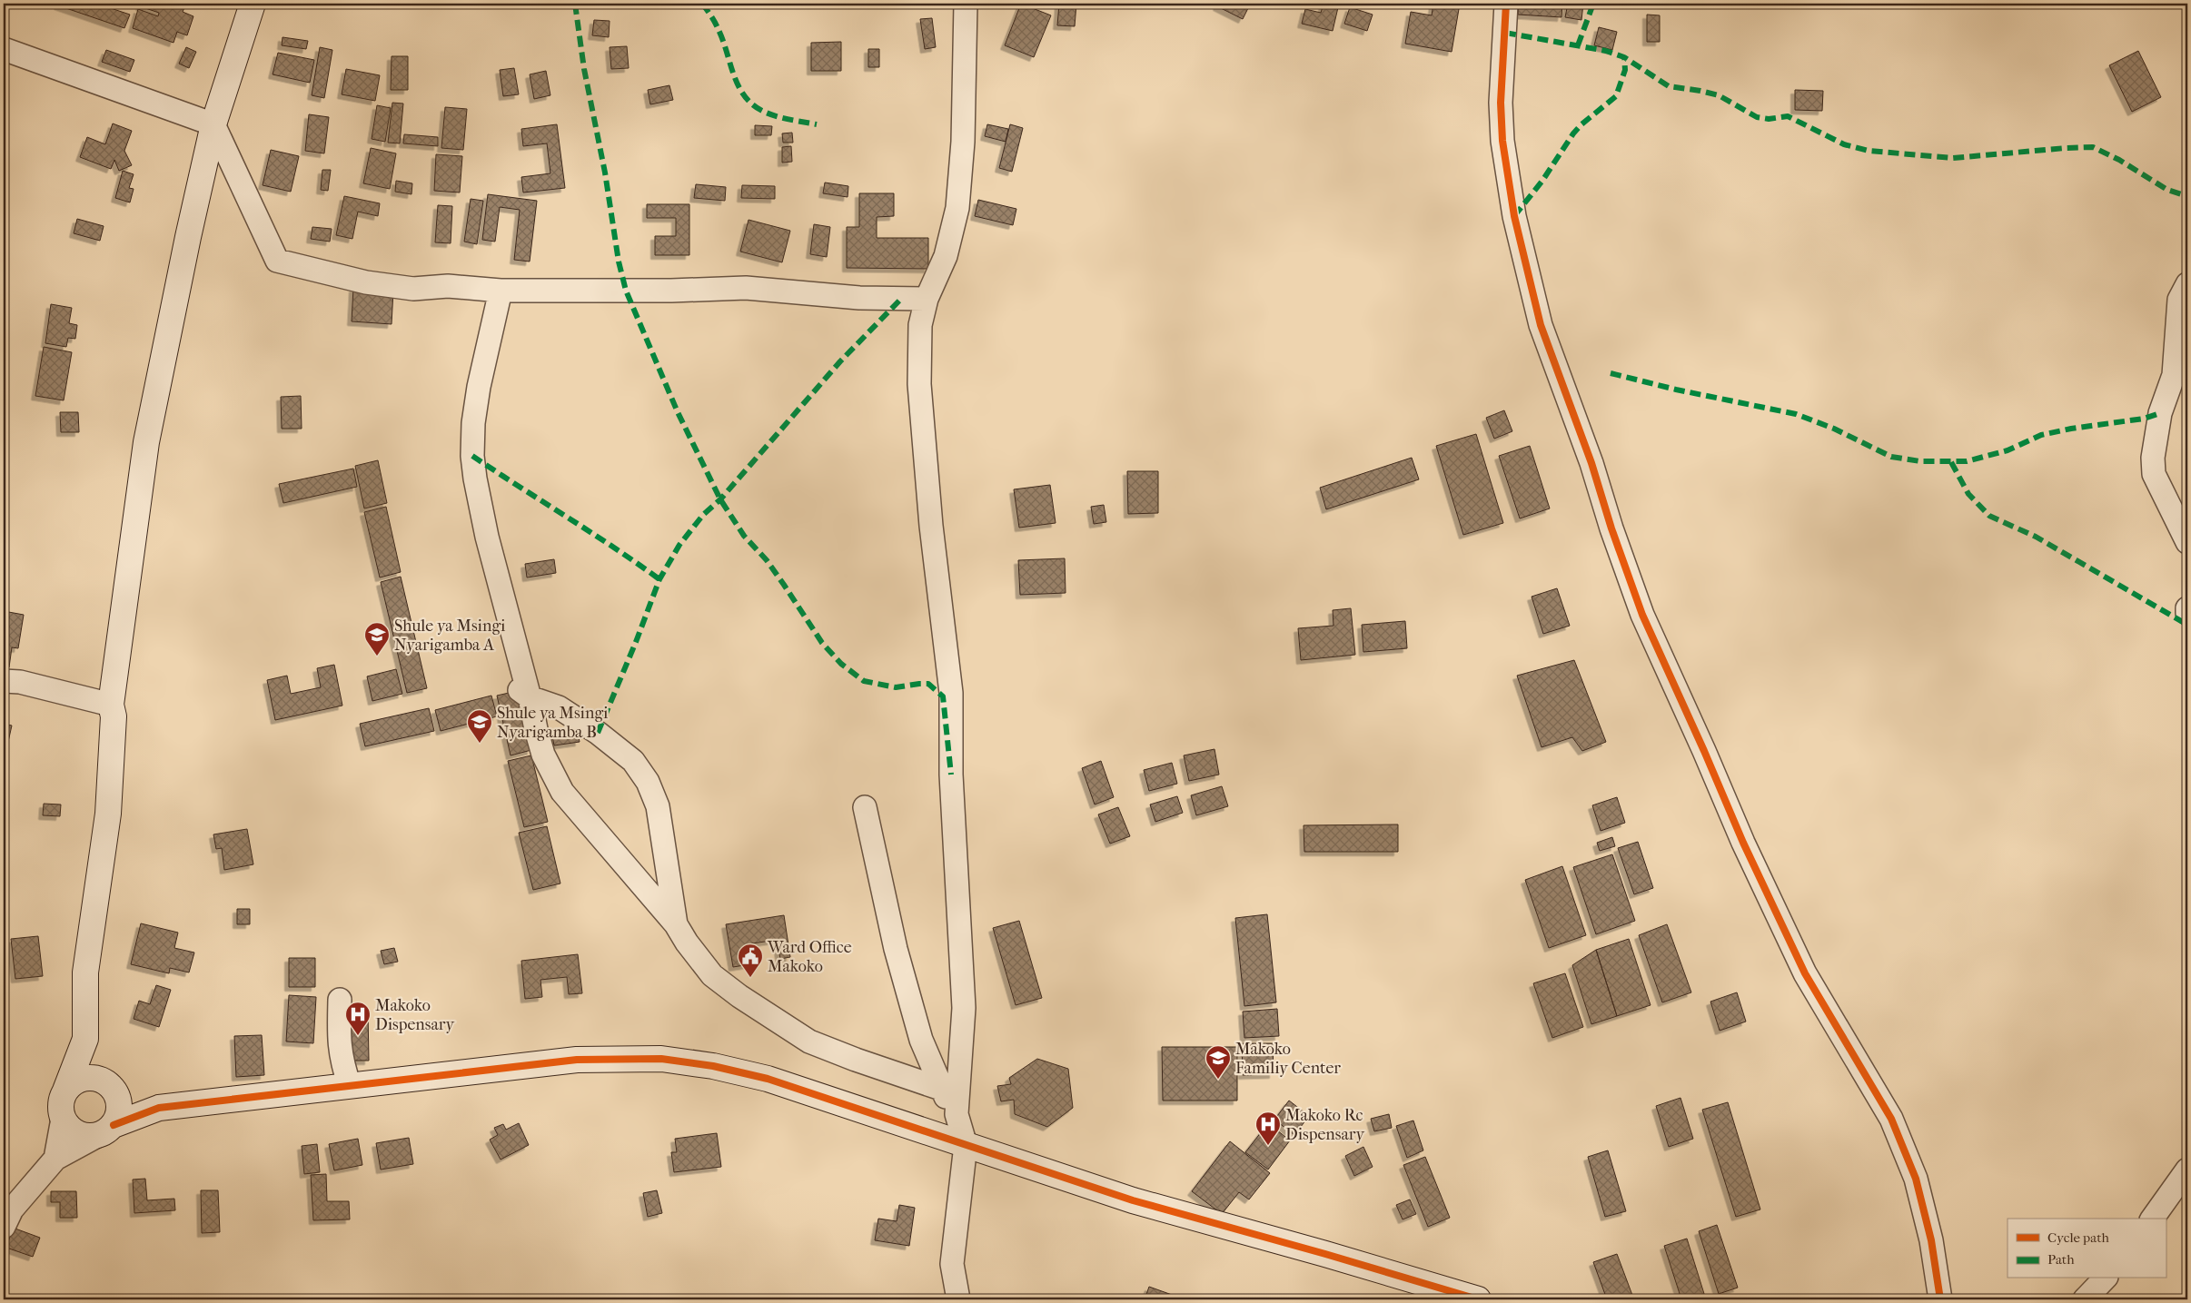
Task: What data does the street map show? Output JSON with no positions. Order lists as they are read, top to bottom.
{
  "places": {
    "school or university": ["Shule ya Msingi Nyarigamba A", "Shule ya Msingi Nyarigamba B", "Makoko Familiy Center"],
    "public building": ["Ward Office Makoko"],
    "hospital": ["Makoko Dispensary", "Makoko Rc Dispensary"]
  },
  "legend": ["Cycle path", "Path"]
}
